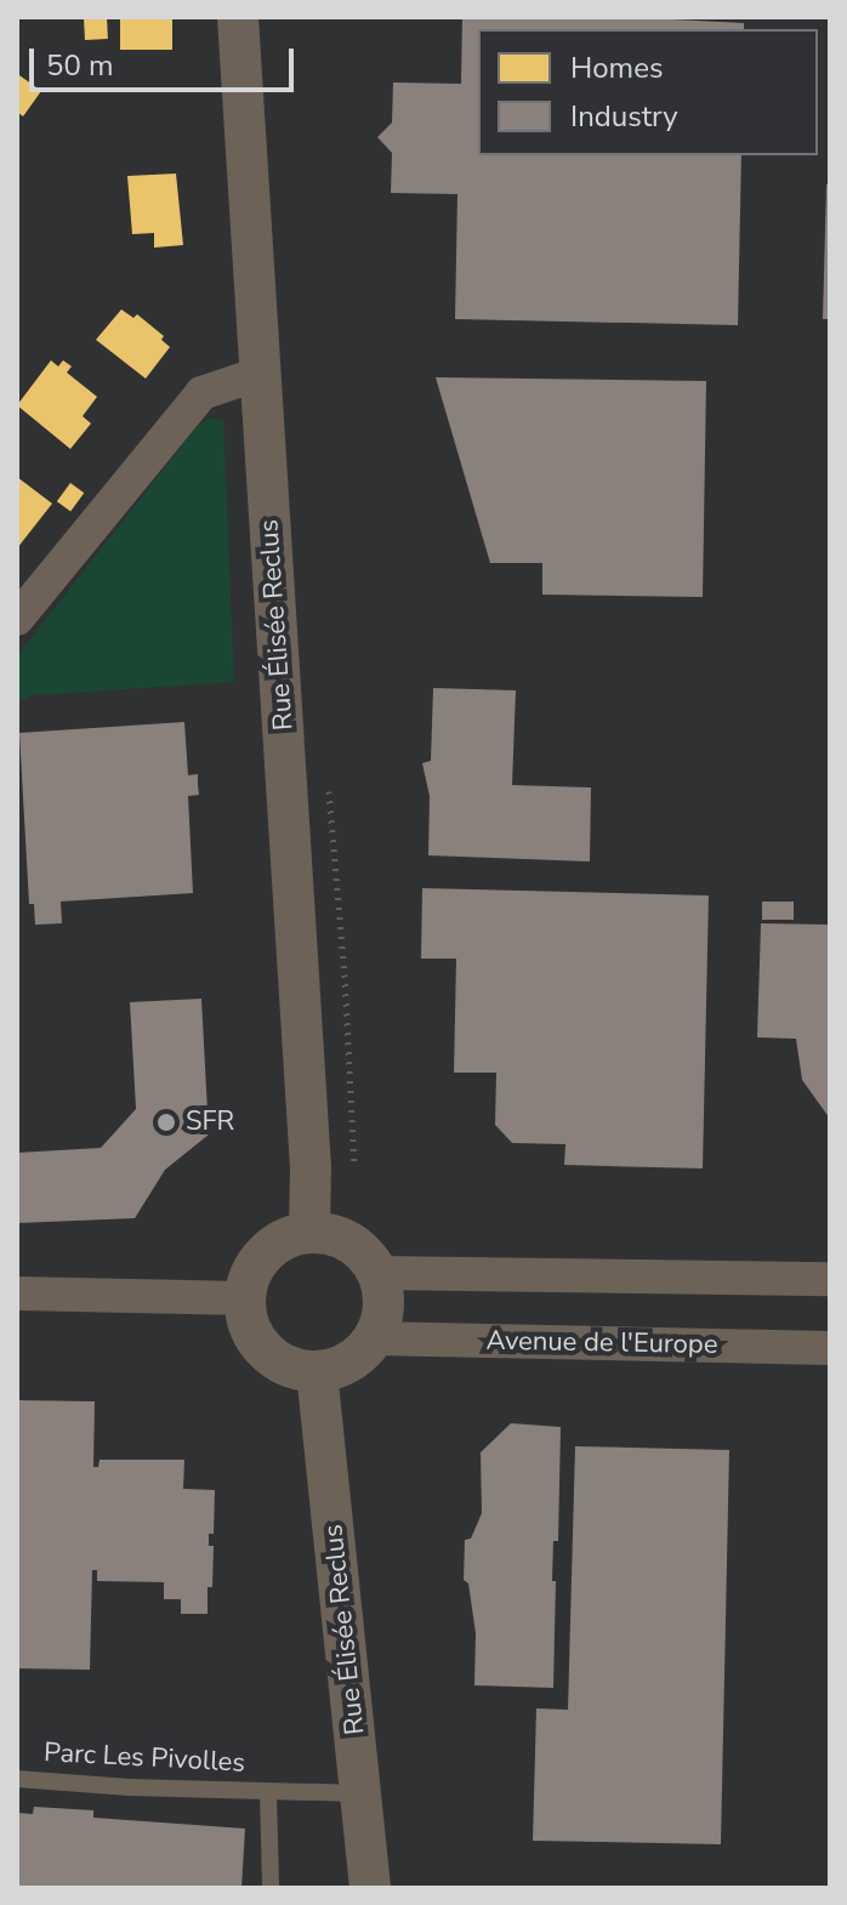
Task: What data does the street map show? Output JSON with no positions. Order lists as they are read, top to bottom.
{
  "streets": {
    "street": ["Rue Élisée Reclus", "Avenue de l'Europe"],
    "lane": ["Parc Les Pivolles"]
  },
  "crossings": [
    ["Rue Élisée Reclus", "Avenue de l'Europe"],
    ["Rue Élisée Reclus", "Parc Les Pivolles"]
  ],
  "places": ["SFR"],
  "legend": ["Homes", "Industry"],
  "scale_bar": "50 m"
}
